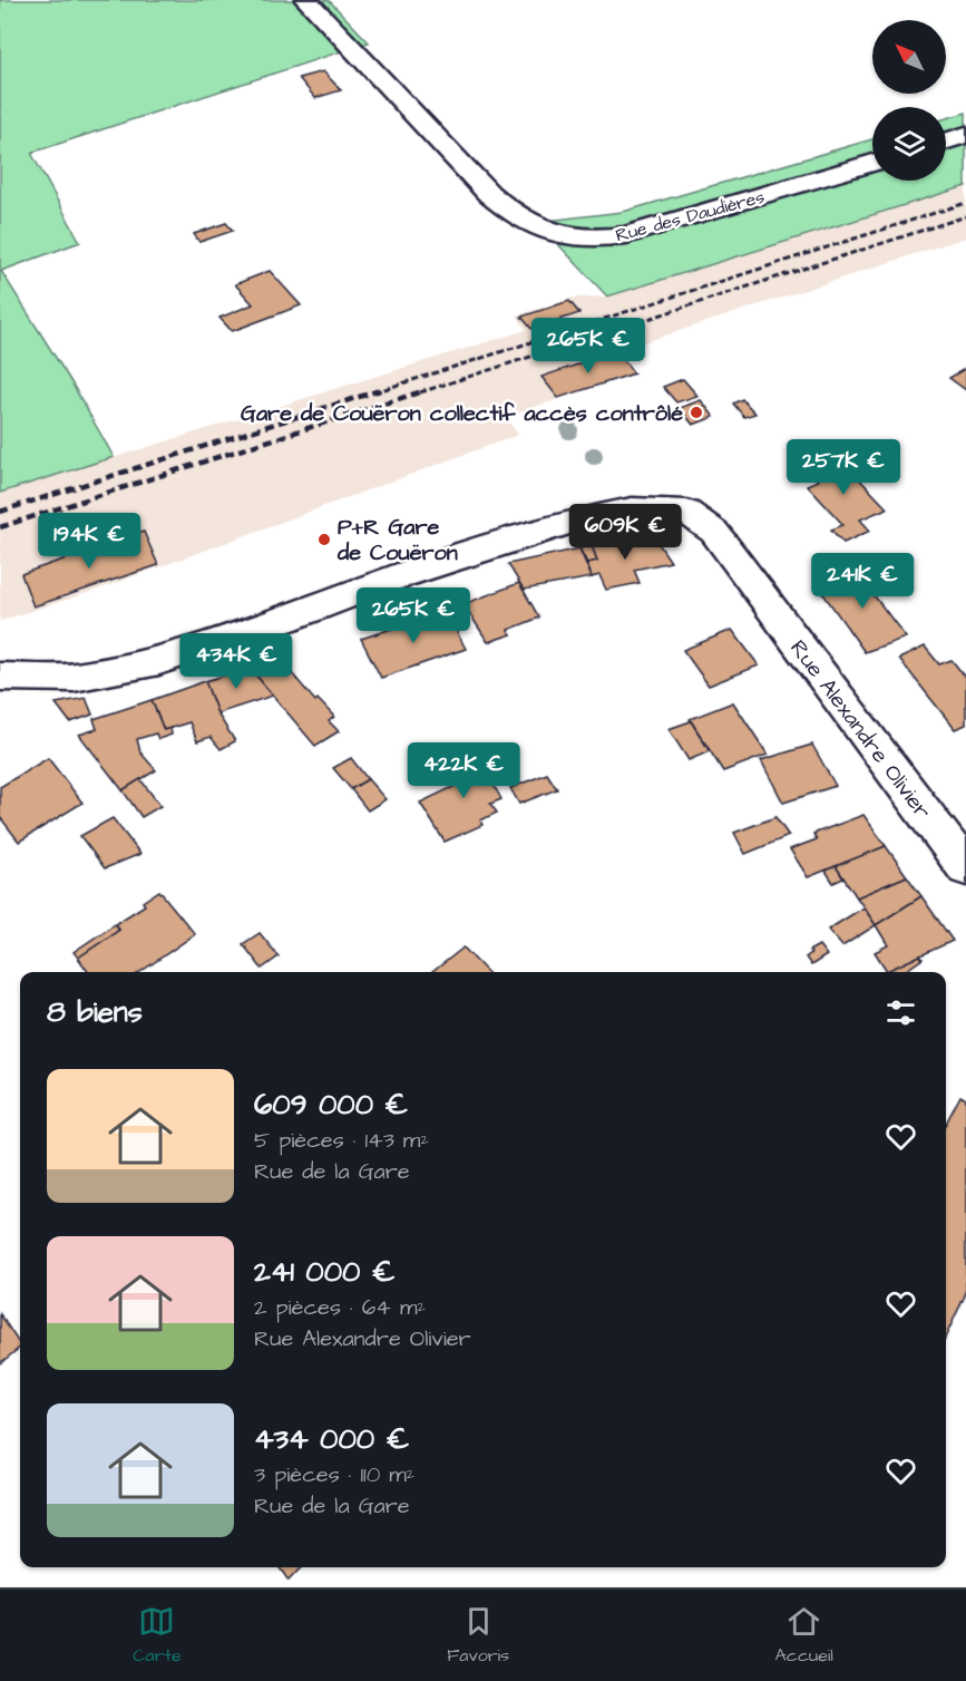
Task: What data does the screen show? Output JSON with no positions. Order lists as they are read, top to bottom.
{
  "streets": {
    "street": ["Rue des Daudières", "Rue Alexandre Olivier"]
  },
  "places": ["Gare de Couëron collectif accès contrôlé", "P+R Gare de Couëron"],
  "north": "top left",
  "page": {
    "price": [
      "265K €",
      "257K €",
      "609K €",
      "194K €",
      "241K €",
      "265K €",
      "434K €",
      "422K €"
    ],
    "heading": "8 biens",
    "list": [
      {
        "name": "609 000 €",
        "note": "5 pièces · 143 m² · Rue de la Gare"
      },
      {
        "name": "241 000 €",
        "note": "2 pièces · 64 m² · Rue Alexandre Olivier"
      },
      {
        "name": "434 000 €",
        "note": "3 pièces · 110 m² · Rue de la Gare"
      }
    ],
    "tabs": ["Carte", "Favoris", "Accueil"]
  }
}
